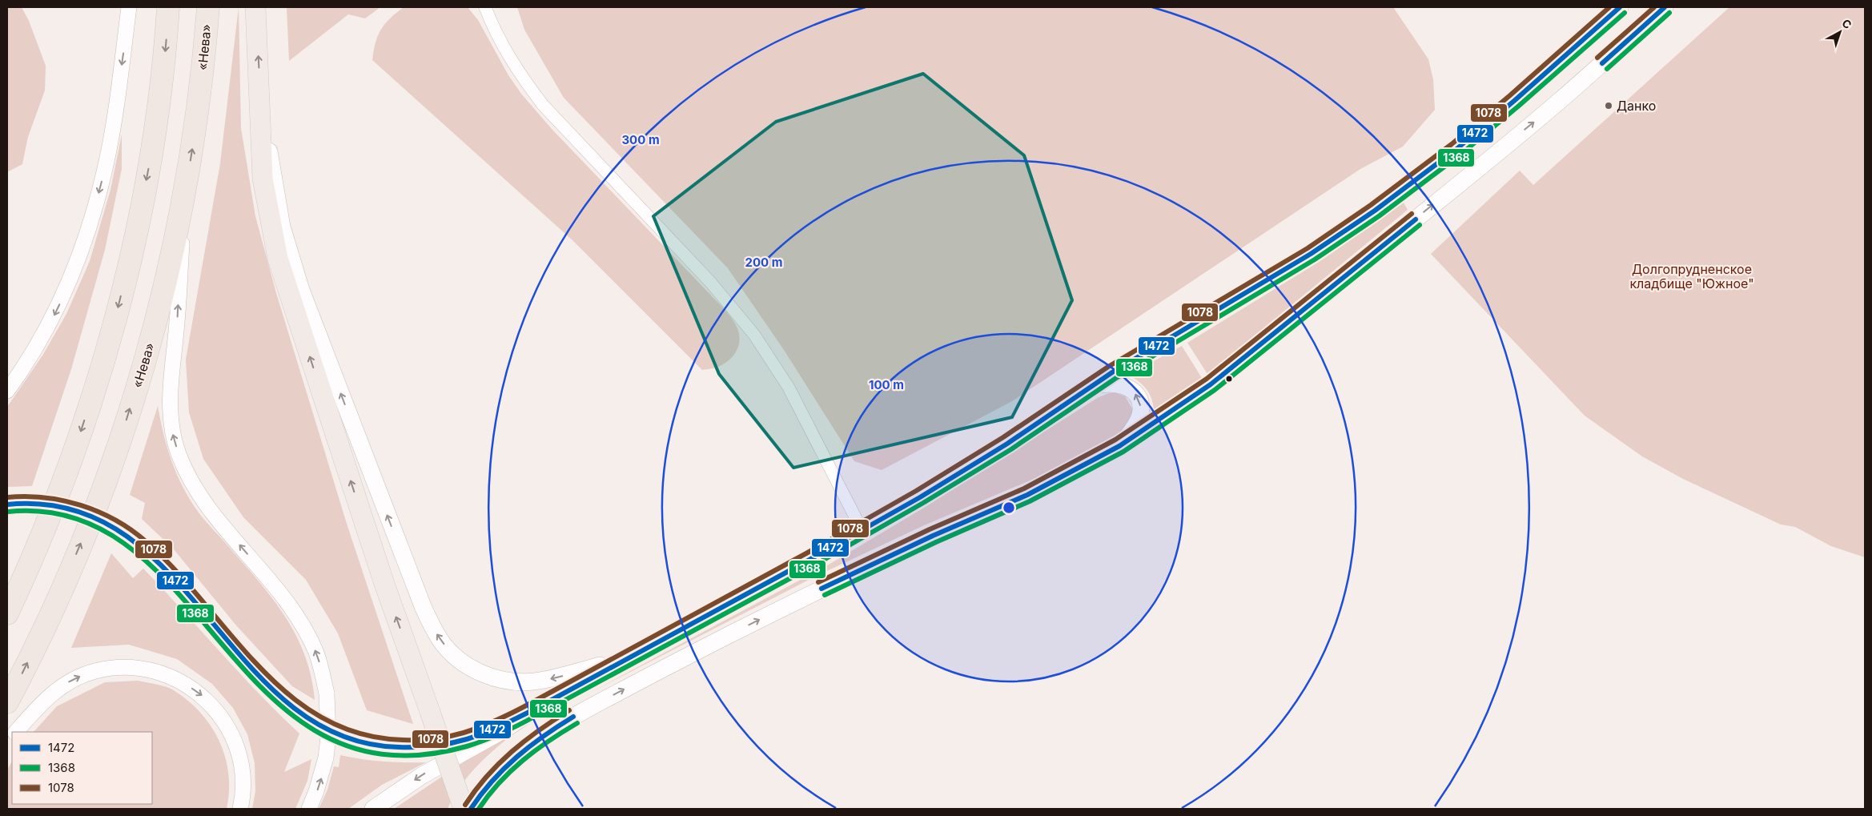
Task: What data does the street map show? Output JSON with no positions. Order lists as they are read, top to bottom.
{
  "streets": {
    "highway": ["«Нева»"]
  },
  "parks": ["Долгопрудненское кладбище \"Южное\""],
  "places": ["Данко"],
  "lines": ["transit line 1472", "transit line 1078", "transit line 1368"],
  "legend": ["1472", "1368", "1078"],
  "north": "top right",
  "rings": ["300 m", "200 m", "100 m"]
}
